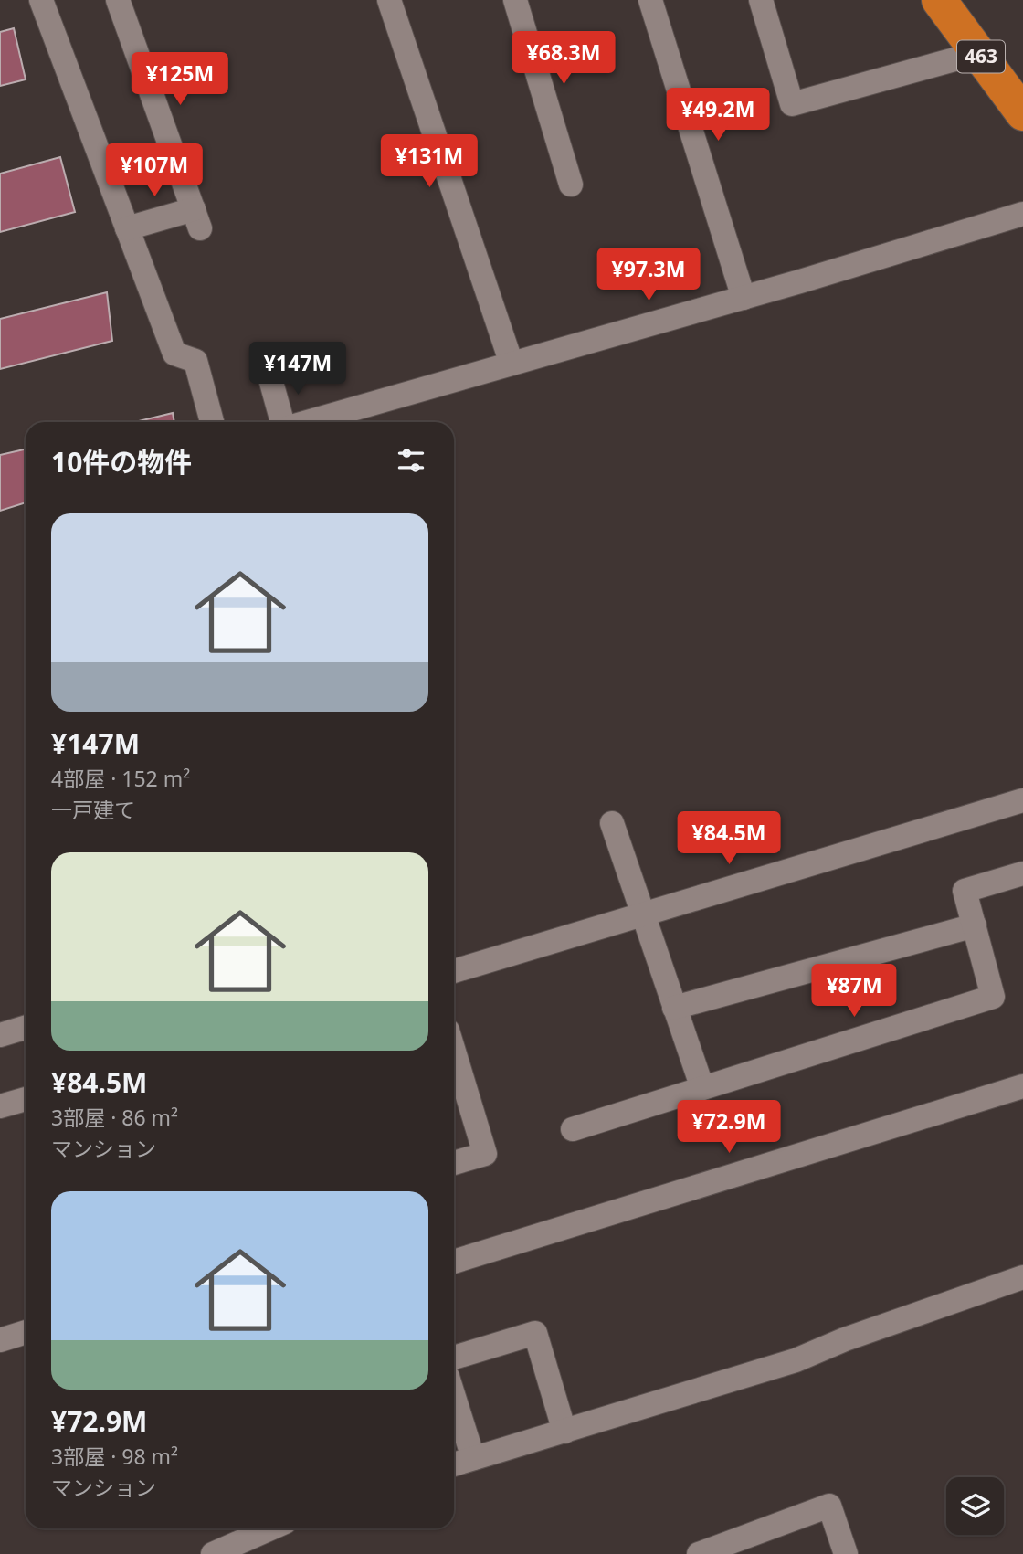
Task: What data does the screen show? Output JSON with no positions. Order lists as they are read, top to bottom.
{
  "streets": {
    "highway": ["463"]
  },
  "page": {
    "price": [
      "¥68.3M",
      "¥125M",
      "¥49.2M",
      "¥131M",
      "¥107M",
      "¥97.3M",
      "¥147M",
      "¥84.5M",
      "¥87M",
      "¥72.9M"
    ],
    "heading": "10件の物件",
    "list": [
      {
        "name": "¥147M",
        "note": "4部屋 · 152 m² · 一戸建て"
      },
      {
        "name": "¥84.5M",
        "note": "3部屋 · 86 m² · マンション"
      },
      {
        "name": "¥72.9M",
        "note": "3部屋 · 98 m² · マンション"
      }
    ]
  }
}
